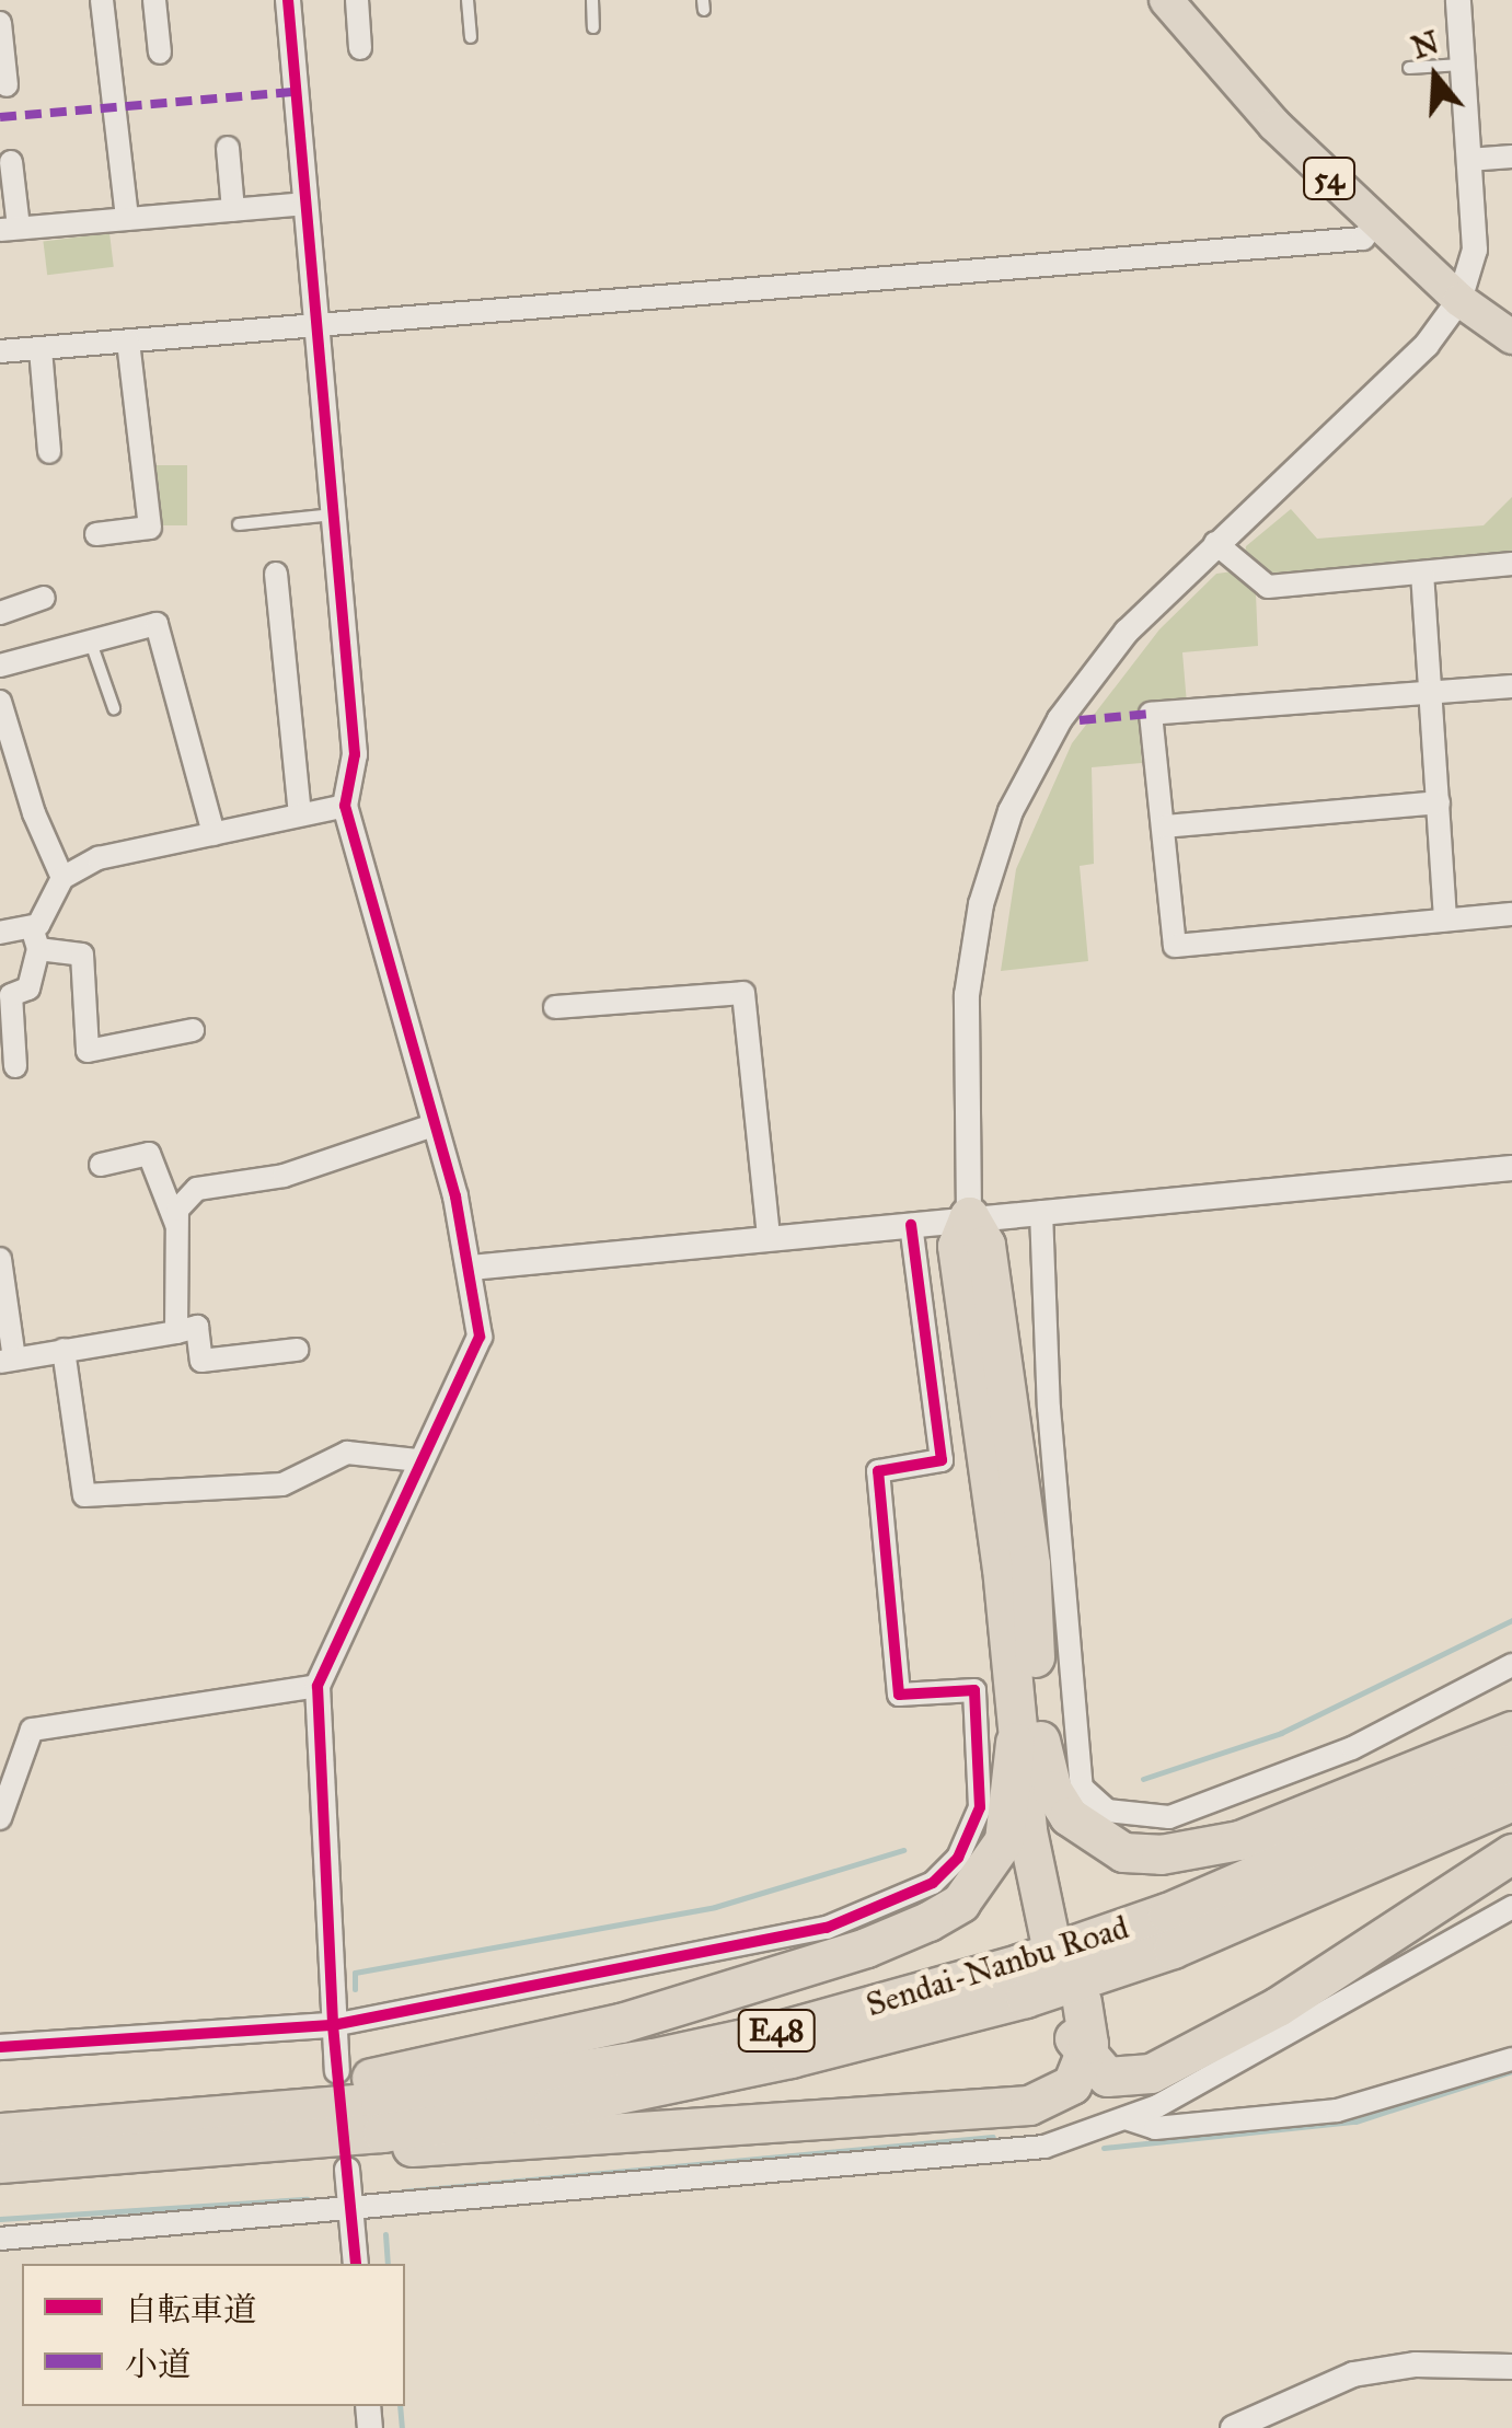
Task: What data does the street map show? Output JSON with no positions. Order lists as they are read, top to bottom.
{
  "streets": {
    "highway": ["Sendai-Nanbu Road", "E48"],
    "main road": ["54"]
  },
  "legend": ["自転車道", "小道"],
  "north": "top"
}
